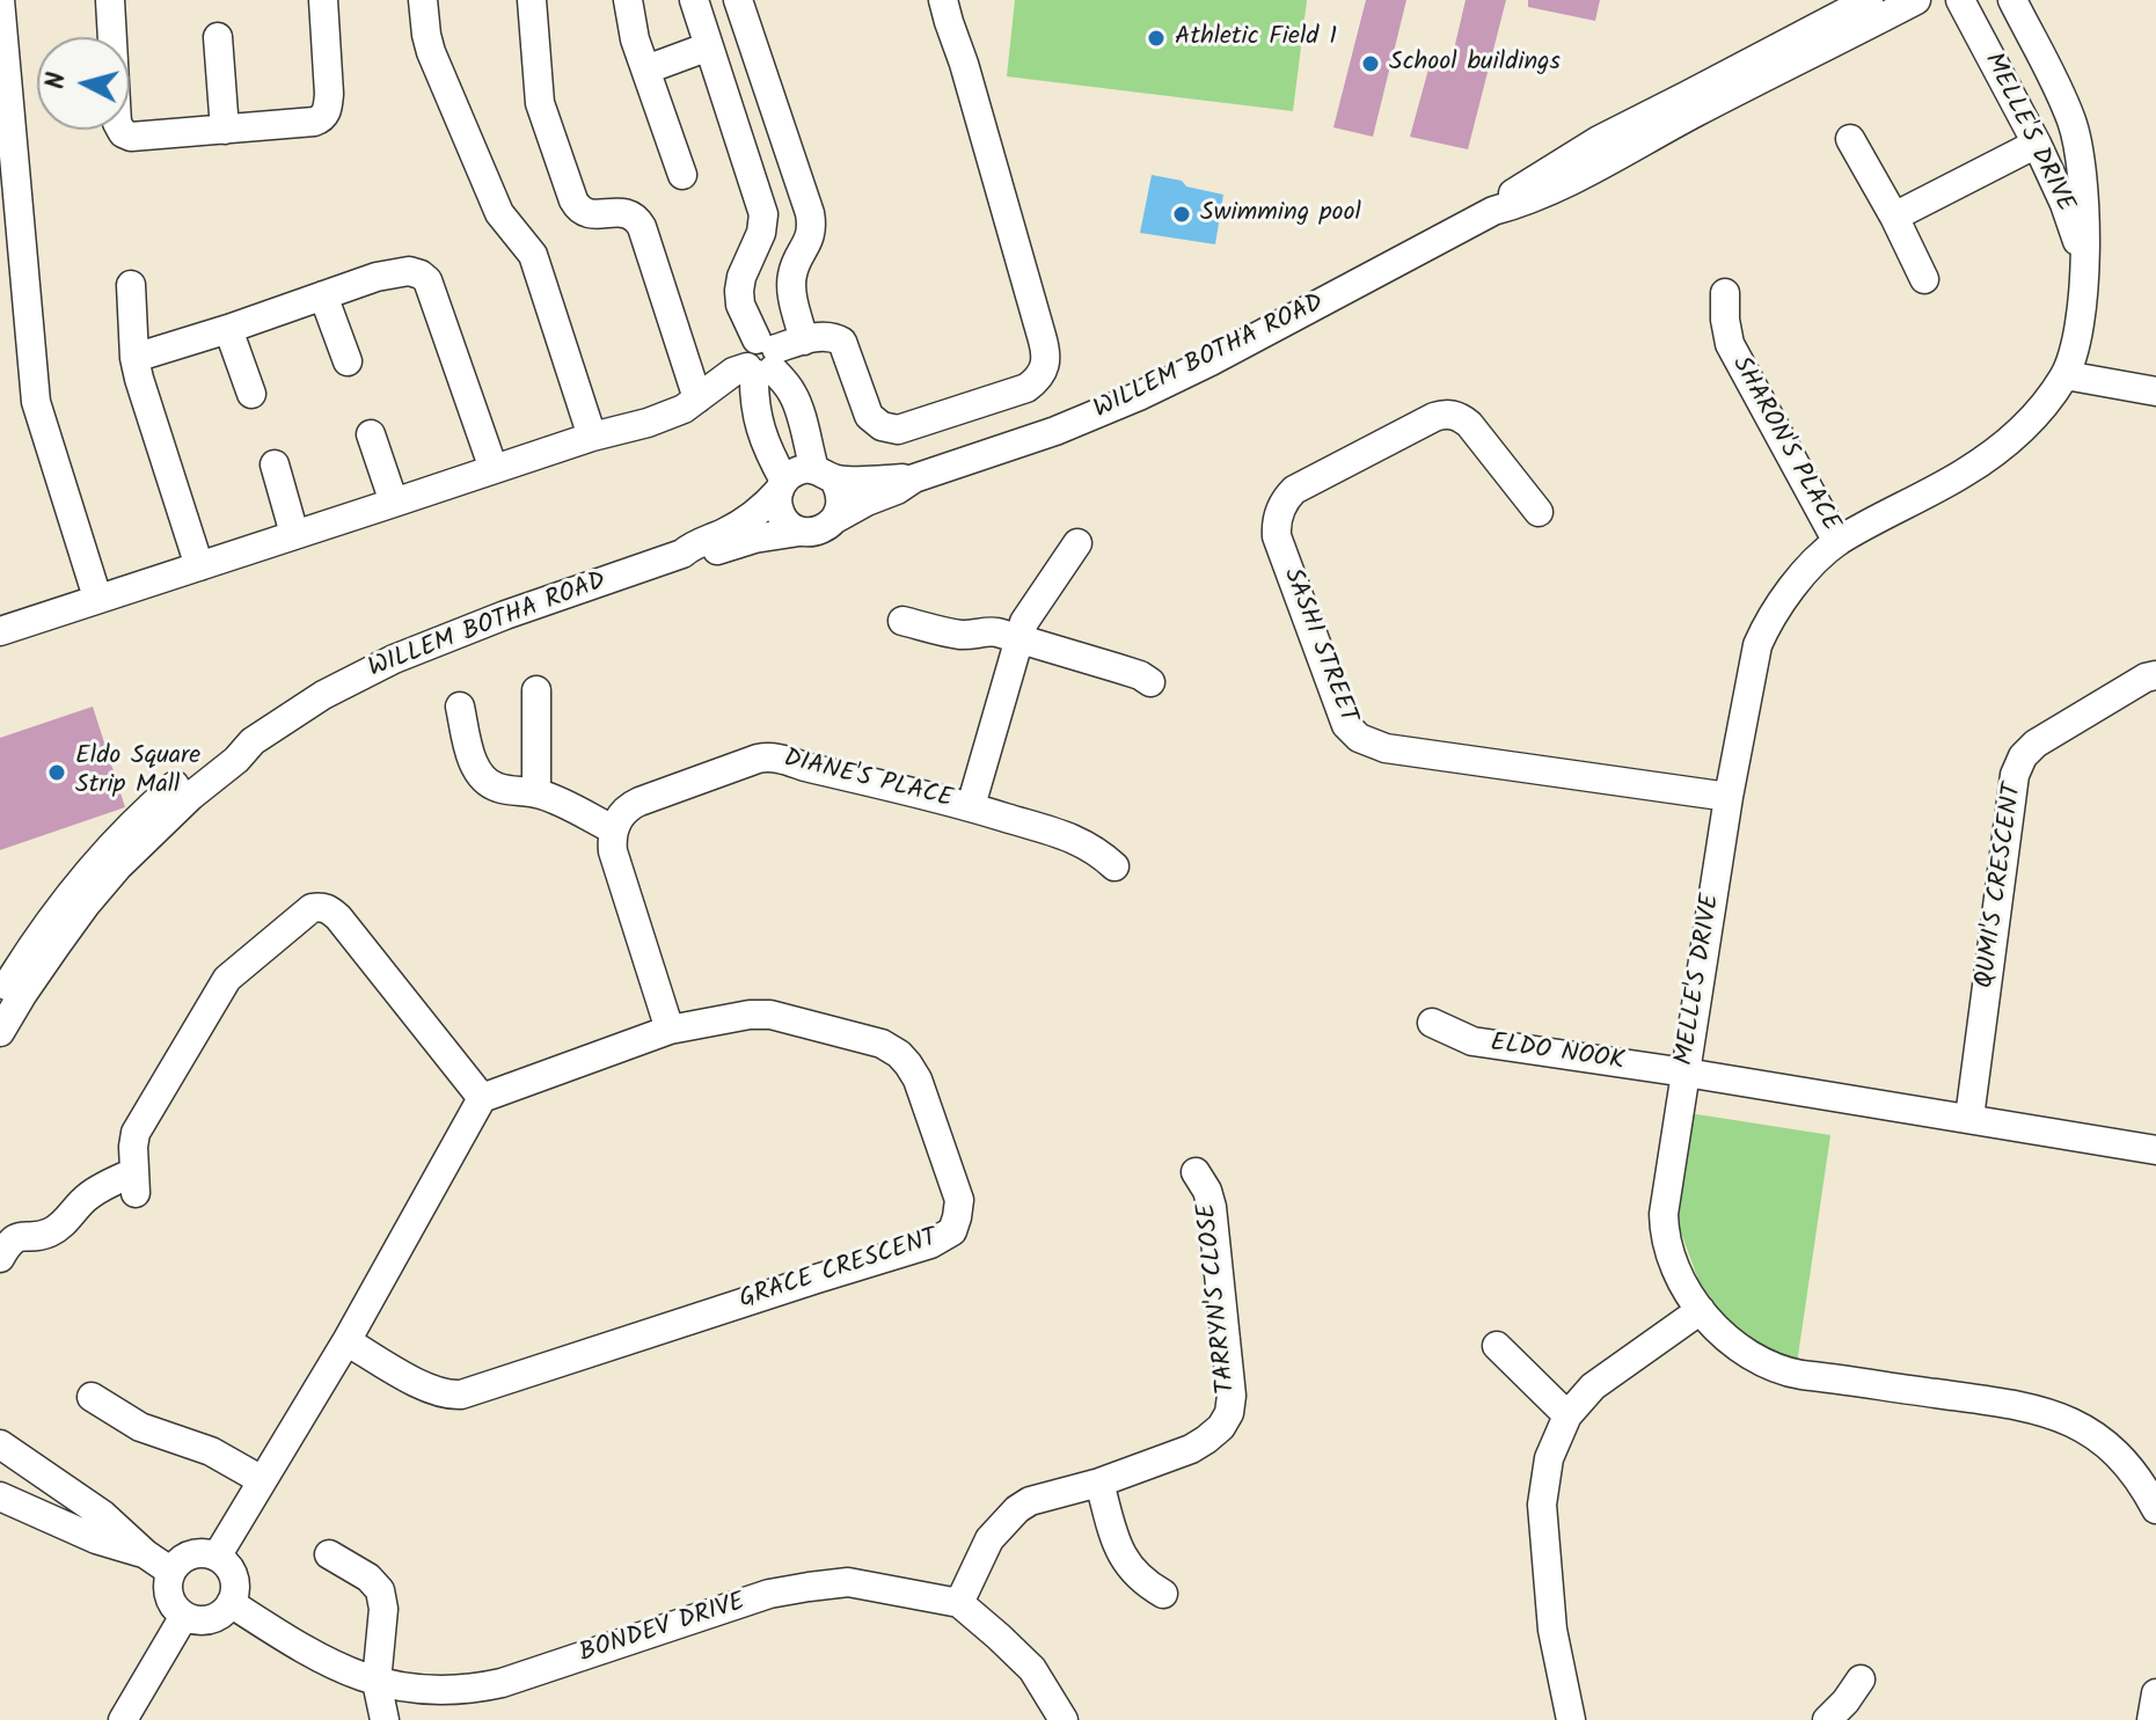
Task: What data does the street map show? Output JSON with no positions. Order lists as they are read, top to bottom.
{
  "streets": {
    "street": [
      "MELLE'S DRIVE",
      "WILLEM BOTHA ROAD",
      "SHARON'S PLACE",
      "SASHI STREET",
      "DIANE'S PLACE",
      "QUMI'S CRESCENT",
      "ELDO NOOK",
      "GRACE CRESCENT",
      "TARRYN'S CLOSE",
      "BONDEV DRIVE"
    ]
  },
  "crossings": [
    ["MELLE'S DRIVE", "SHARON'S PLACE"],
    ["MELLE'S DRIVE", "SASHI STREET"],
    ["MELLE'S DRIVE", "ELDO NOOK"],
    ["TARRYN'S CLOSE", "BONDEV DRIVE"]
  ],
  "places": [
    "Athletic Field 1",
    "School buildings",
    "Swimming pool",
    "Eldo Square Strip Mall"
  ],
  "north": "left"
}
